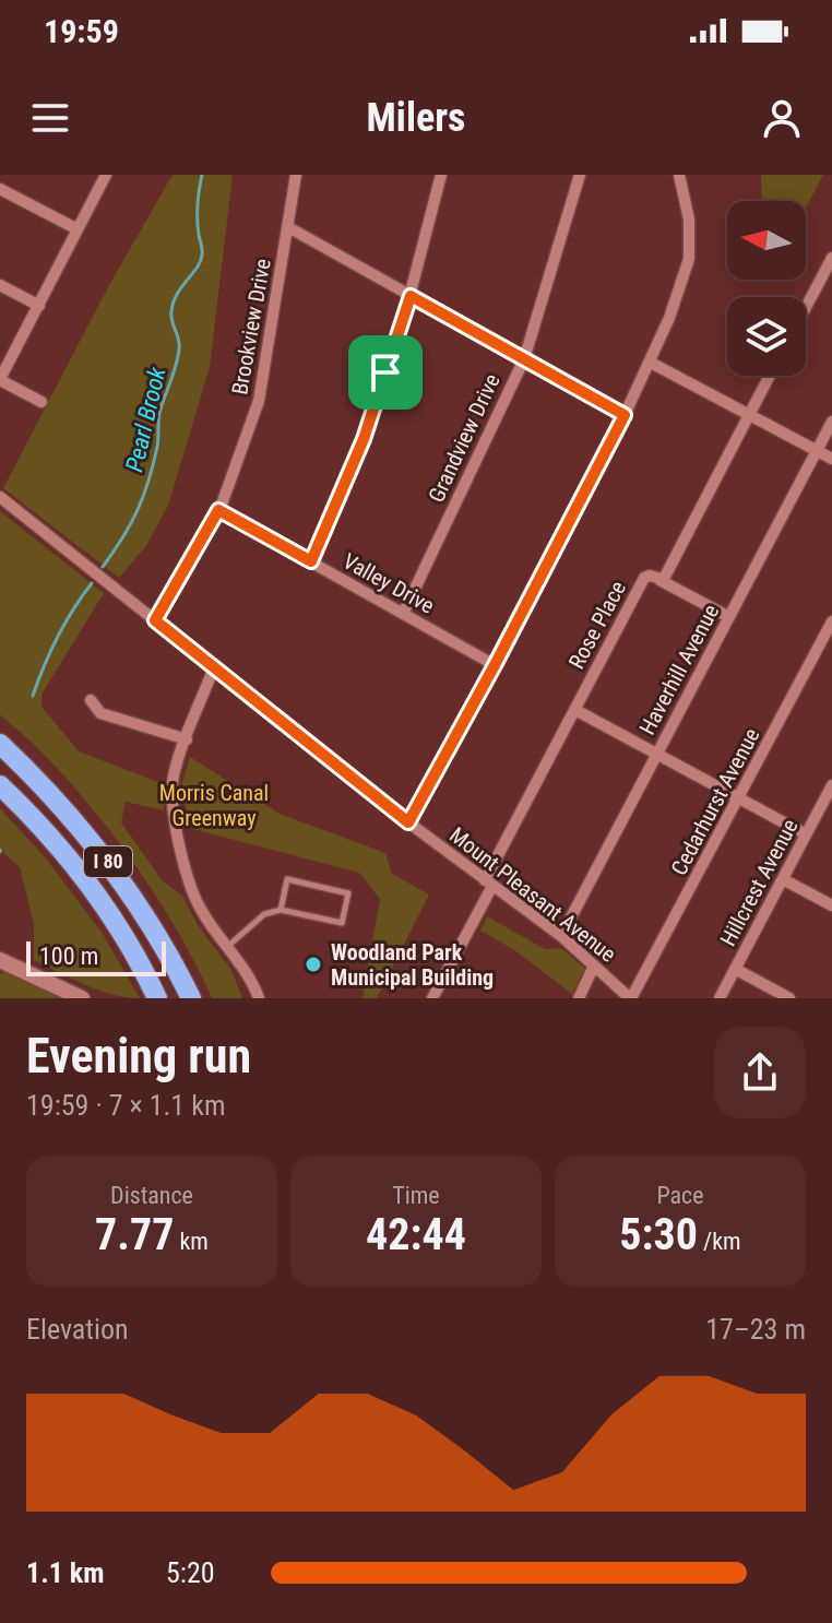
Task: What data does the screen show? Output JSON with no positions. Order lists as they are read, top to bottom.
{
  "streets": {
    "highway": ["I 80"],
    "street": [
      "Brookview Drive",
      "Grandview Drive",
      "Valley Drive",
      "Rose Place",
      "Haverhill Avenue",
      "Cedarhurst Avenue",
      "Hillcrest Avenue",
      "Mount Pleasant Avenue"
    ]
  },
  "crossings": [
    ["Brookview Drive", "Valley Drive"],
    ["Brookview Drive", "Mount Pleasant Avenue"],
    ["Grandview Drive", "Valley Drive"],
    ["Rose Place", "Mount Pleasant Avenue"],
    ["Haverhill Avenue", "Mount Pleasant Avenue"],
    ["Cedarhurst Avenue", "Mount Pleasant Avenue"]
  ],
  "water": ["Pearl Brook"],
  "parks": ["Morris Canal Greenway"],
  "places": ["Woodland Park Municipal Building"],
  "scale_bar": "100 m",
  "north": "left",
  "page": {
    "status": "19:59",
    "header": "Milers",
    "scale": "100 m",
    "heading": ["Evening run", "19:59 · 7 × 1.1 km"],
    "stats": [
      ["Distance", "7.77 km"],
      ["Time", "42:44"],
      ["Pace", "5:30 /km"]
    ],
    "chart": ["Elevation", "17–23 m"],
    "list": [
      {
        "name": "1.1 km",
        "note": "5:20"
      }
    ]
  }
}
